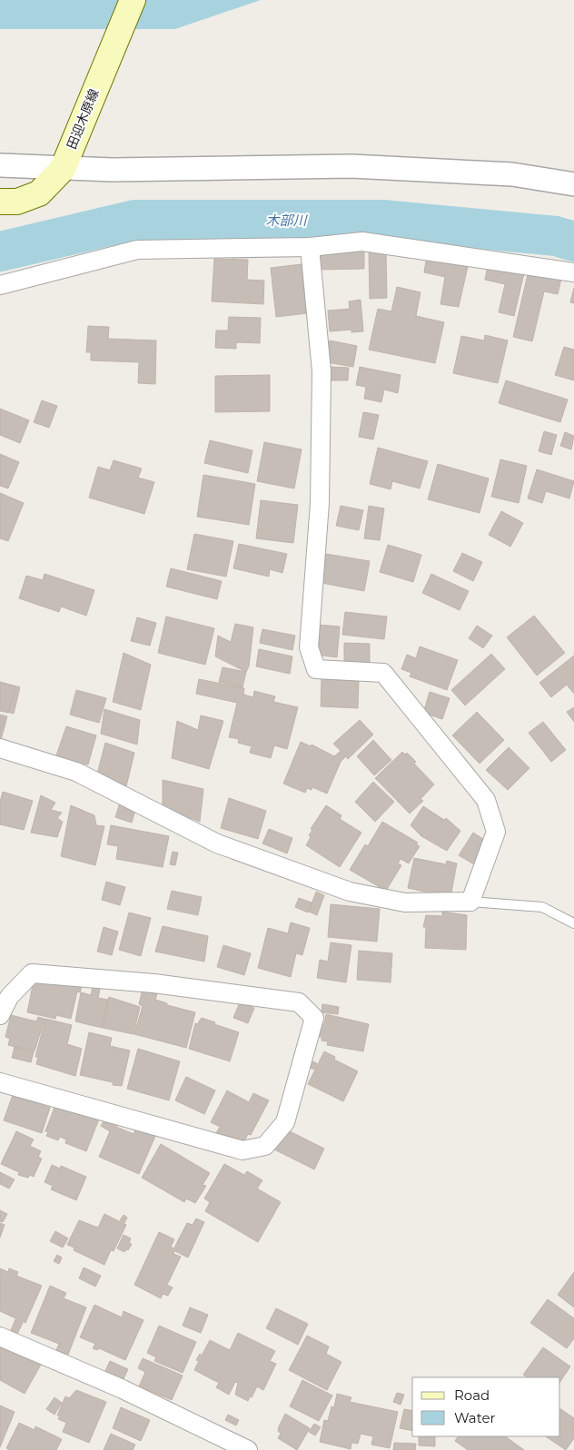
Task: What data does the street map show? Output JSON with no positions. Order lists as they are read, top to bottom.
{
  "streets": {
    "main road": ["田迎木原線"]
  },
  "water": ["木部川"],
  "legend": ["Road", "Water"]
}
